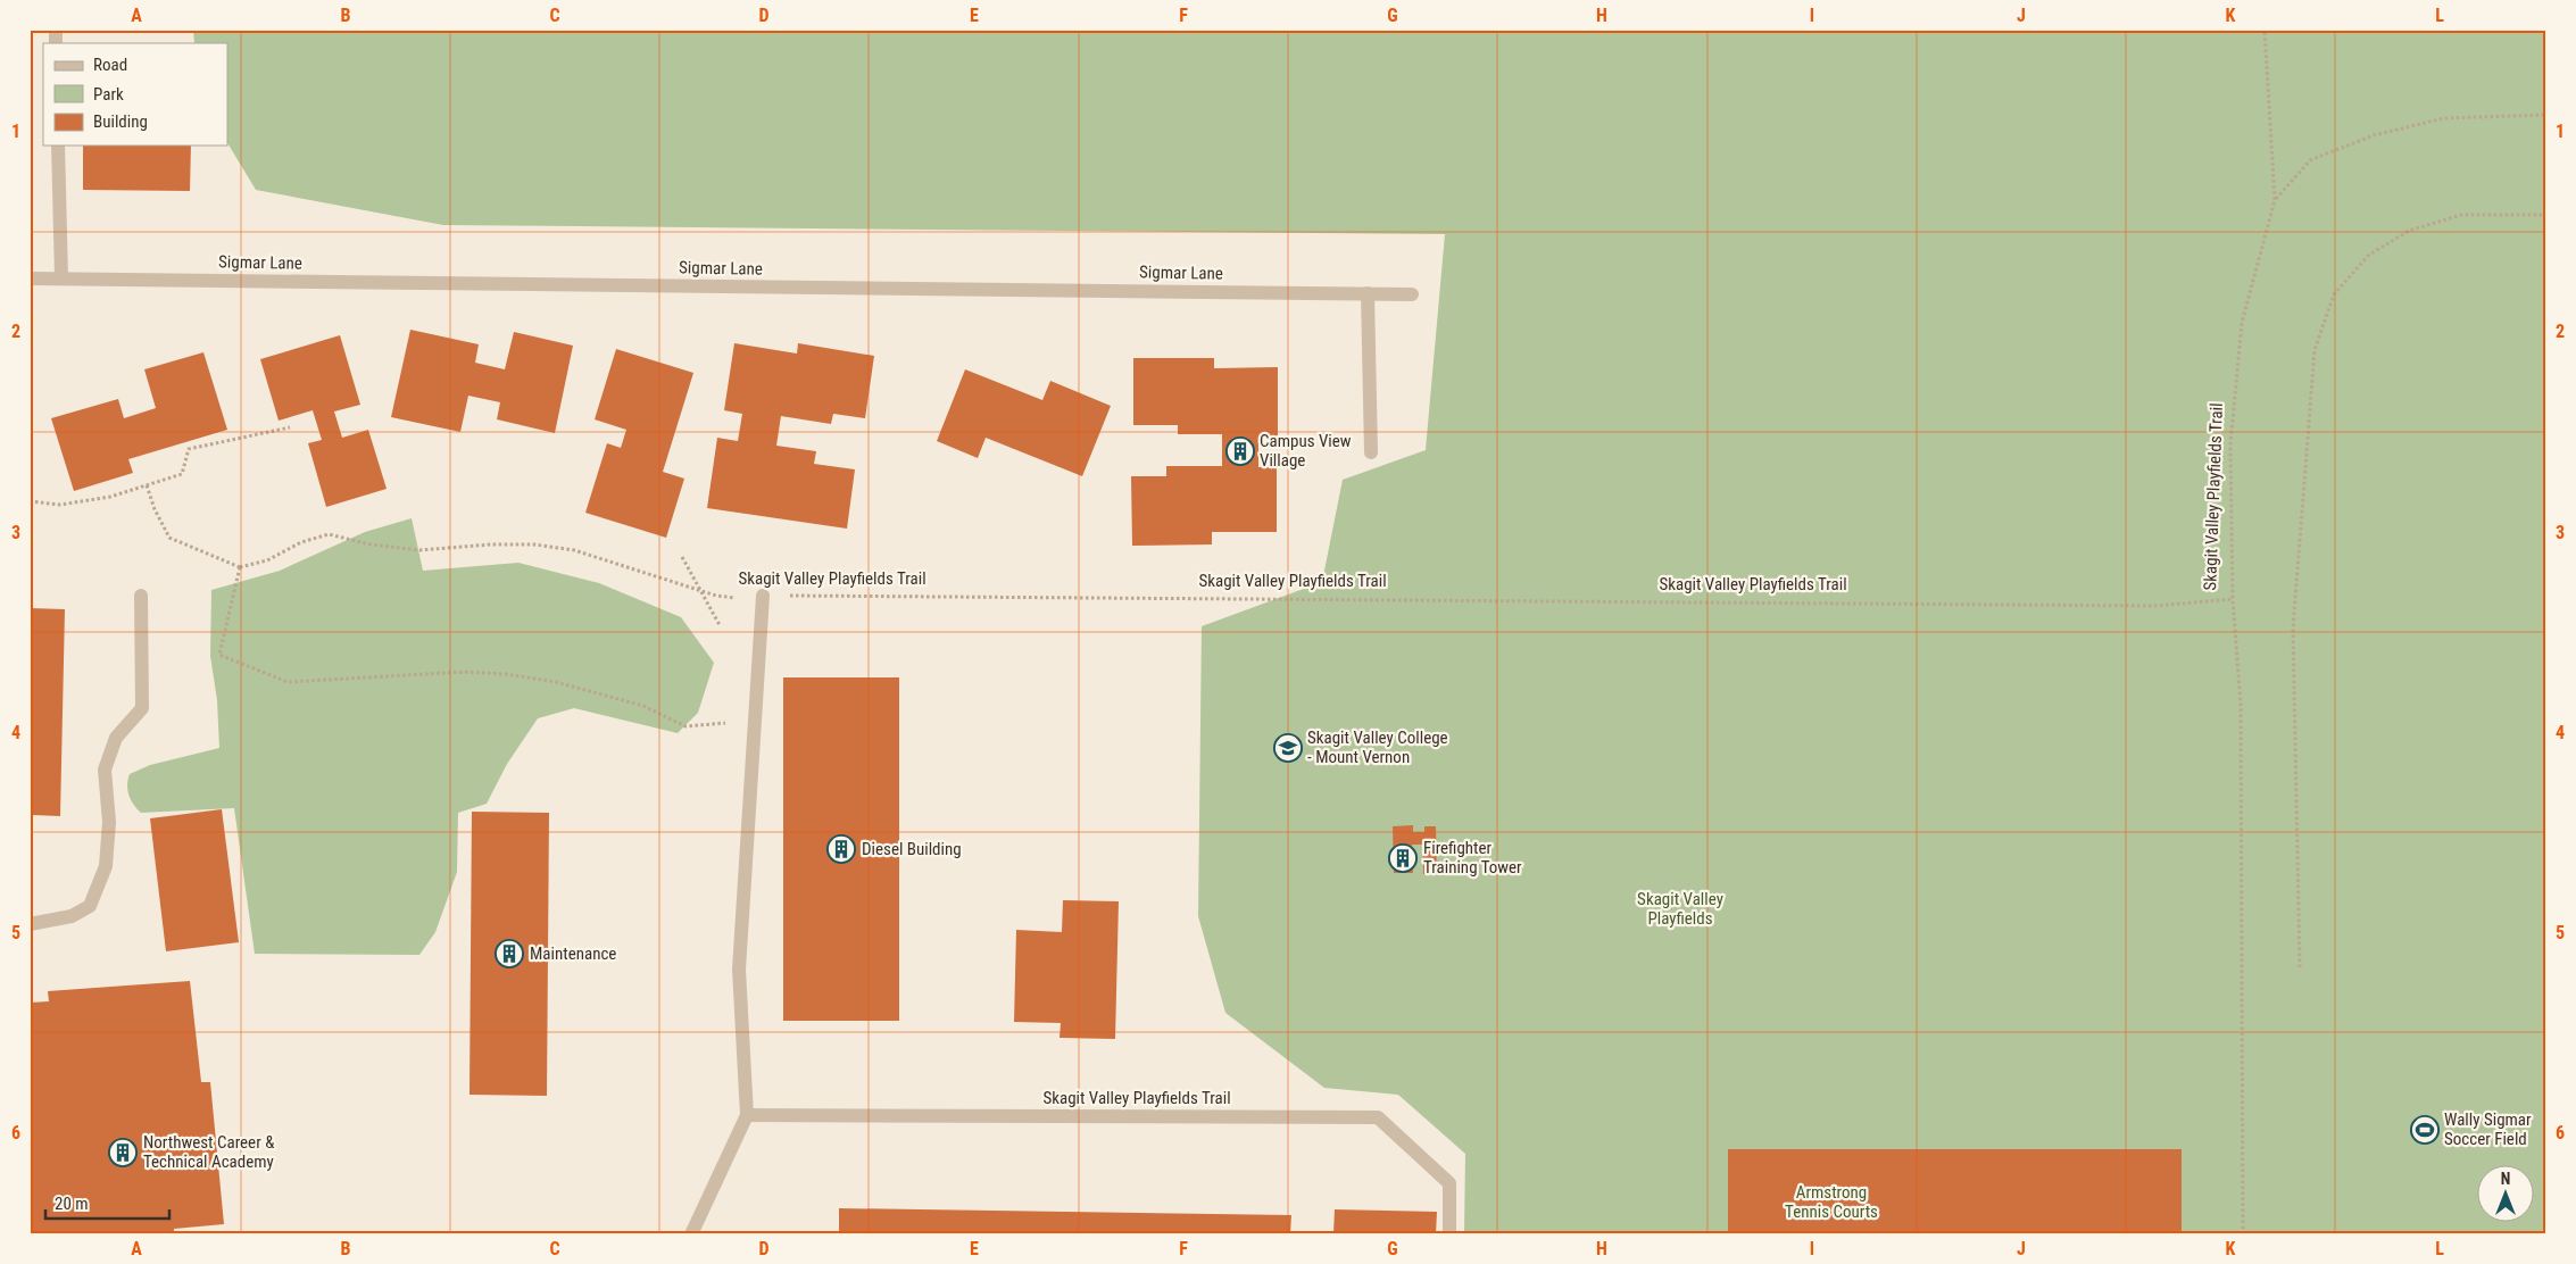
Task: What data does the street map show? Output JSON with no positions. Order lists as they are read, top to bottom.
{
  "streets": {
    "street": ["Sigmar Lane", "Skagit Valley Playfields Trail"]
  },
  "parks": ["Skagit Valley Playfields", "Armstrong Tennis Courts"],
  "places": {
    "building": [
      "Campus View Village",
      "Diesel Building",
      "Firefighter Training Tower",
      "Maintenance",
      "Northwest Career & Technical Academy"
    ],
    "school or university": ["Skagit Valley College - Mount Vernon"],
    "sports": ["Wally Sigmar Soccer Field"]
  },
  "legend": ["Road", "Park", "Building"],
  "scale_bar": "20 m",
  "north": "top",
  "grid": {
    "columns": [
      "A",
      "B",
      "C",
      "D",
      "E",
      "F",
      "G",
      "H",
      "I",
      "J",
      "K",
      "L"
    ],
    "rows": [
      "1",
      "2",
      "3",
      "4",
      "5",
      "6"
    ]
  }
}
